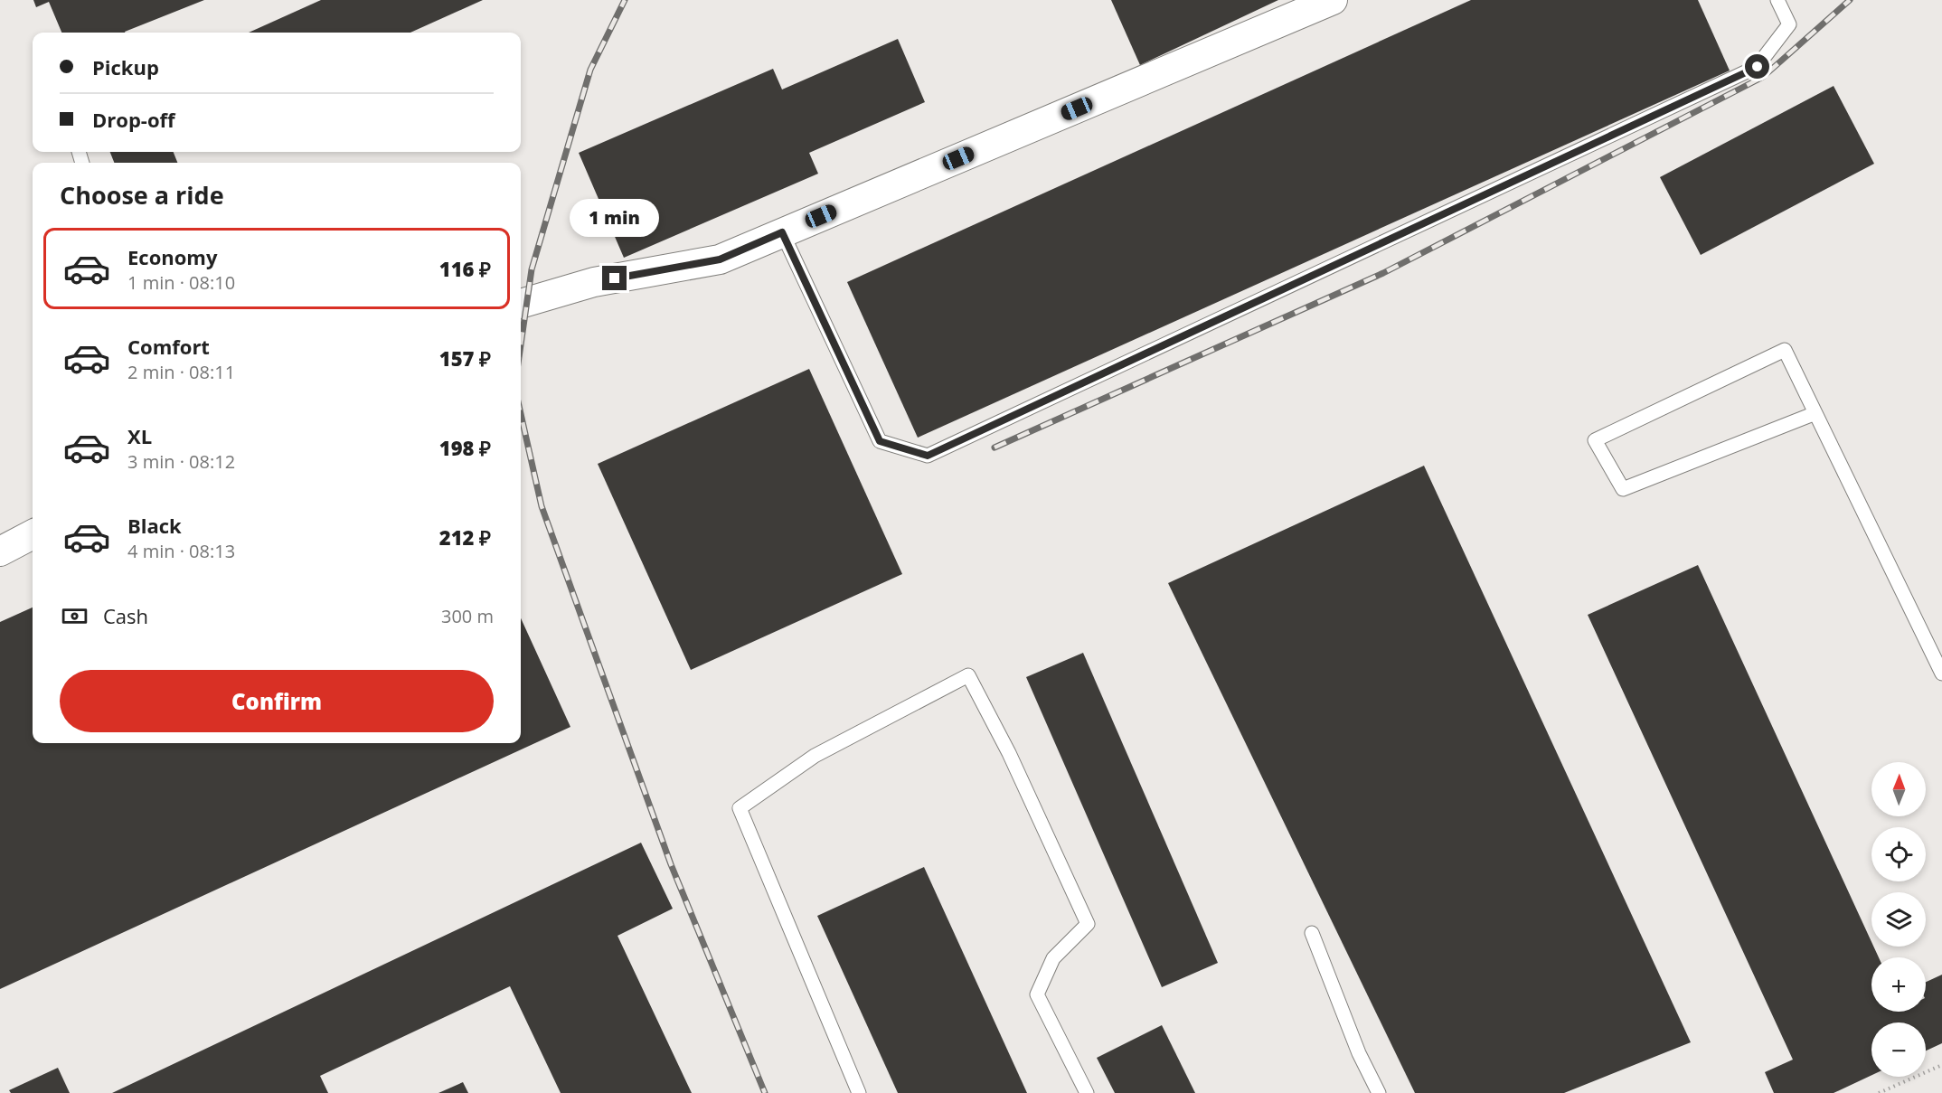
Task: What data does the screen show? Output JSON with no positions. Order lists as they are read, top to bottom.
{
  "north": "top",
  "page": {
    "banner": ["Pickup", "Drop-off"],
    "heading": "Choose a ride",
    "bubble": "1 min",
    "list": [
      {
        "name": "Economy",
        "note": "1 min · 08:10",
        "value": "116 ₽"
      },
      {
        "name": "Comfort",
        "note": "2 min · 08:11",
        "value": "157 ₽"
      },
      {
        "name": "XL",
        "note": "3 min · 08:12",
        "value": "198 ₽"
      },
      {
        "name": "Black",
        "note": "4 min · 08:13",
        "value": "212 ₽"
      }
    ],
    "pay": ["Cash", "300 m"],
    "buttons": "Confirm",
    "map_buttons": ["+", "−"]
  }
}
